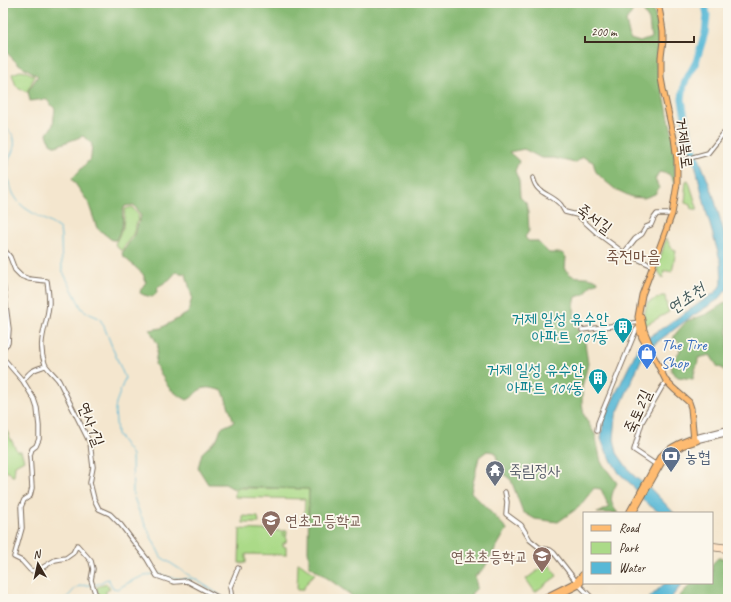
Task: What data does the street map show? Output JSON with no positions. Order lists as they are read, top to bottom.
{
  "streets": {
    "main road": ["거제북로"],
    "street": ["죽서길", "죽토2길", "연사1길"]
  },
  "crossings": [
    ["거제북로", "죽서길"]
  ],
  "districts": ["죽전마을"],
  "water": ["연초천"],
  "places": {
    "building": ["거제 일성 유수안 아파트 101동", "거제 일성 유수안 아파트 104동"],
    "shop": ["The Tire Shop"],
    "bank": ["농협"],
    "temple": ["죽림정사"],
    "school or university": ["연초고등학교", "연초초등학교"]
  },
  "legend": ["Road", "Park", "Water"],
  "scale_bar": "200 m",
  "north": "top"
}
